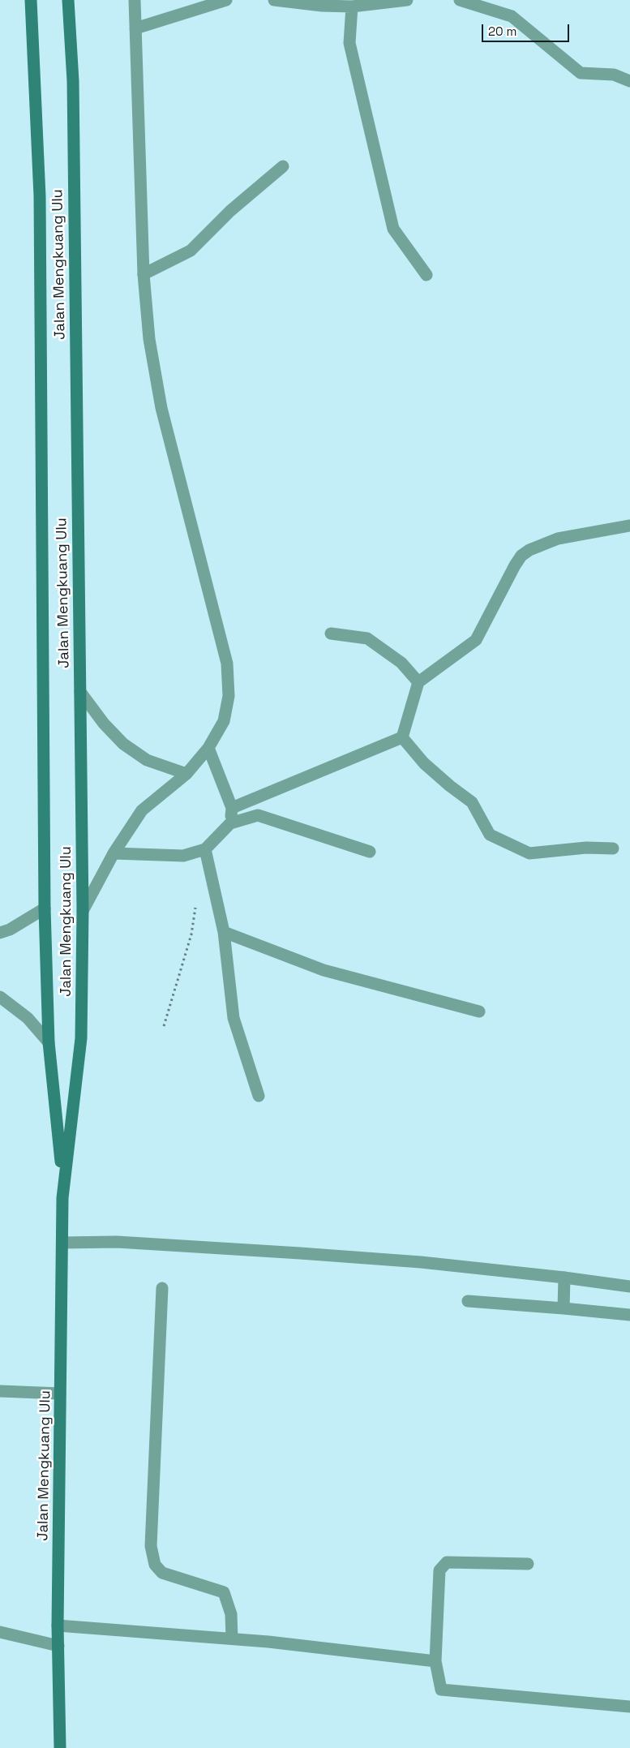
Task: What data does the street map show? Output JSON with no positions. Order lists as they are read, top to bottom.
{
  "streets": {
    "main road": ["Jalan Mengkuang Ulu"]
  },
  "scale_bar": "20 m"
}
